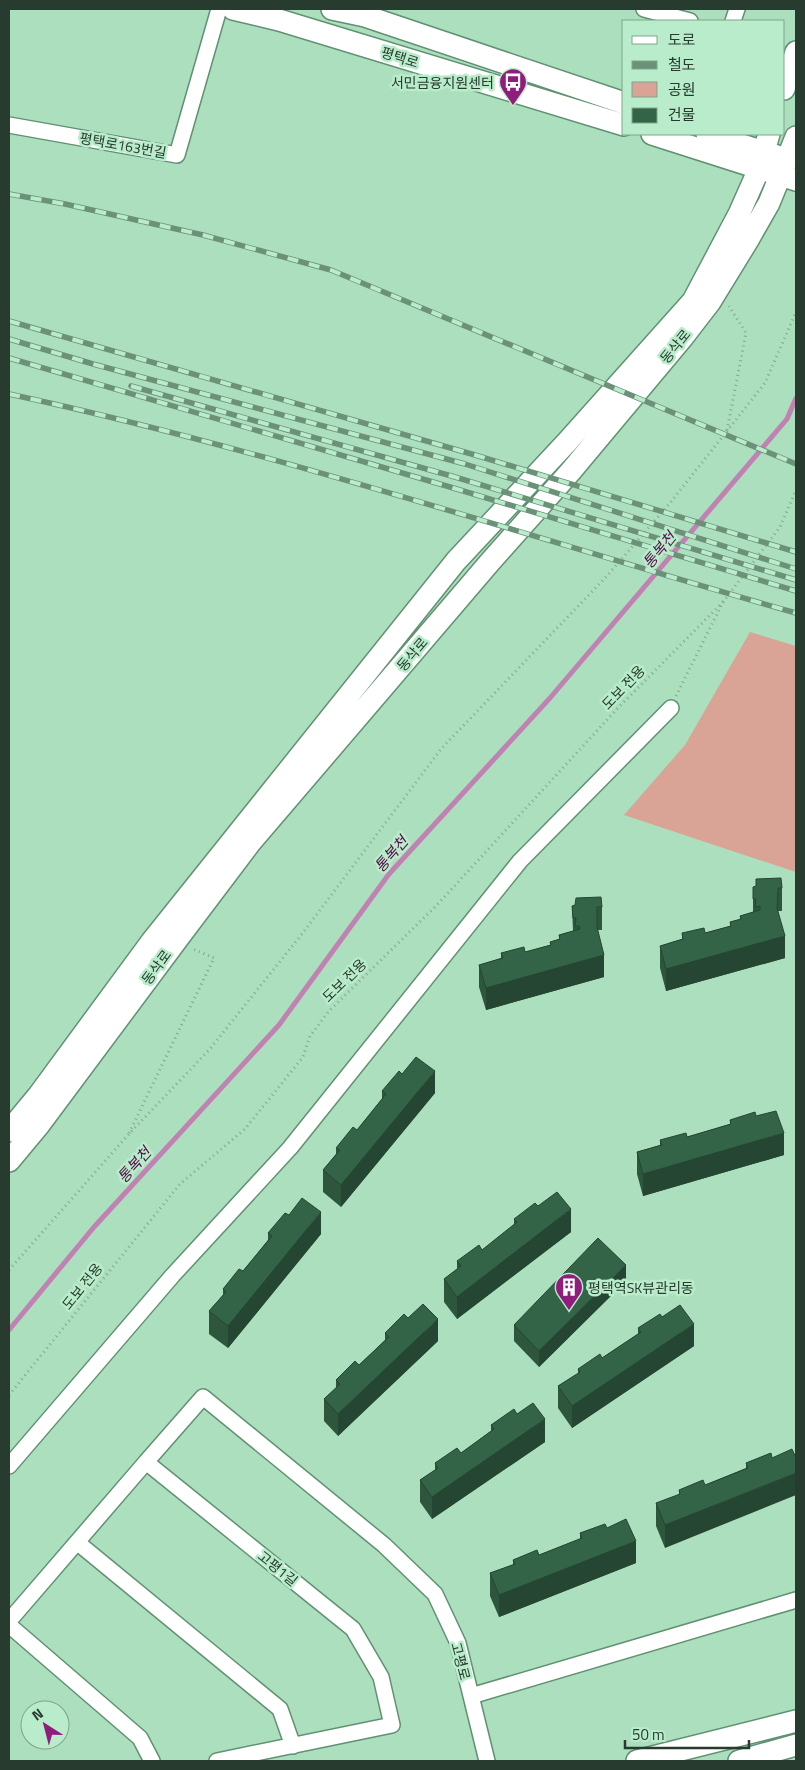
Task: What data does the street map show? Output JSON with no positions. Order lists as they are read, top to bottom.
{
  "streets": {
    "street": [
      "평택로",
      "평택로163번길",
      "동삭로",
      "고평1길",
      "고평로"
    ],
    "path": ["도보 전용"]
  },
  "crossings": [
    ["고평1길", "고평로"]
  ],
  "water": ["통복천"],
  "places": {
    "bus stop": ["서민금융지원센터"],
    "building": ["평택역SK뷰관리동"]
  },
  "legend": [
    "도로",
    "철도",
    "공원",
    "건물"
  ],
  "scale_bar": "50 m",
  "north": "top left"
}
